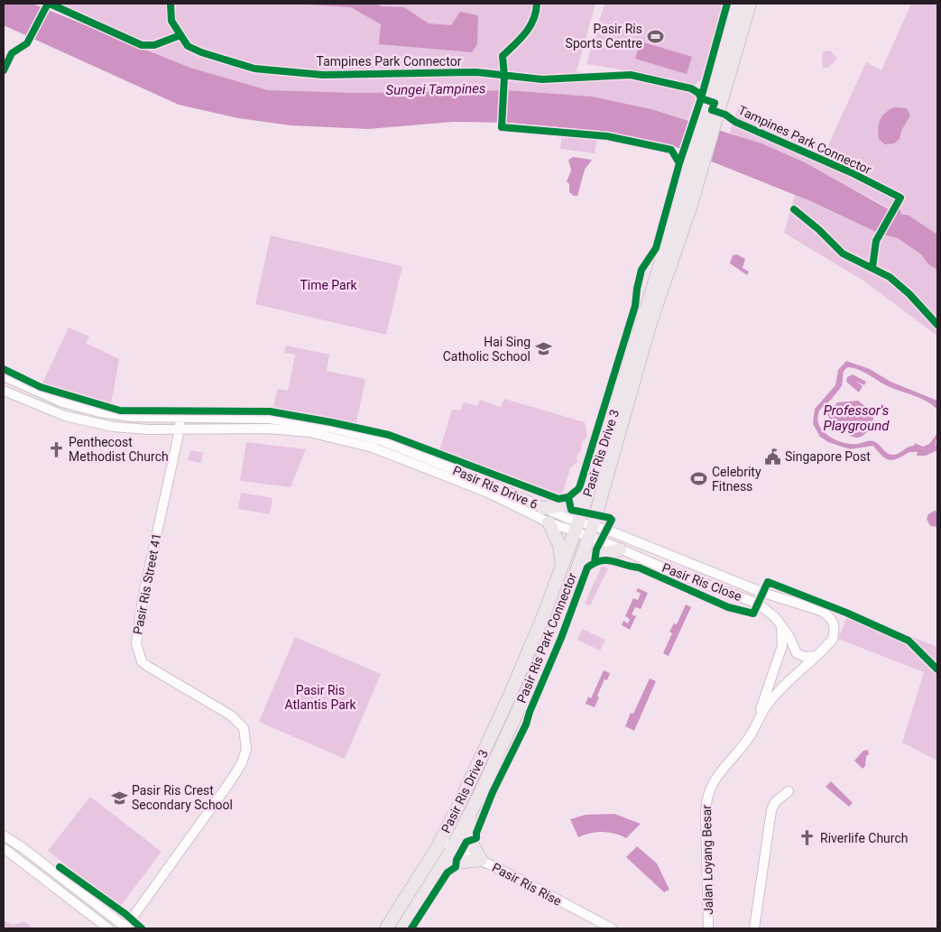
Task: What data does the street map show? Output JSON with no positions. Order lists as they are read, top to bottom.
{
  "streets": {
    "main road": ["Pasir Ris Drive 3"],
    "street": [
      "Pasir Ris Drive 6",
      "Pasir Ris Close",
      "Pasir Ris Street 41",
      "Jalan Loyang Besar",
      "Pasir Ris Rise"
    ],
    "cycle path": ["Tampines Park Connector", "Pasir Ris Park Connector"]
  },
  "crossings": [
    ["Pasir Ris Drive 3", "Pasir Ris Drive 6"],
    ["Pasir Ris Drive 3", "Pasir Ris Close"],
    ["Pasir Ris Drive 3", "Pasir Ris Rise"],
    ["Pasir Ris Drive 6", "Pasir Ris Close"],
    ["Pasir Ris Drive 6", "Pasir Ris Street 41"],
    ["Pasir Ris Close", "Jalan Loyang Besar"]
  ],
  "water": ["Sungei Tampines", "Professor's Playground"],
  "parks": ["Time Park", "Pasir Ris Atlantis Park"],
  "places": {
    "sports": ["Pasir Ris Sports Centre", "Celebrity Fitness"],
    "school or university": ["Hai Sing Catholic School", "Pasir Ris Crest Secondary School"],
    "church": ["Penthecost Methodist Church", "Riverlife Church"],
    "public building": ["Singapore Post"]
  }
}
